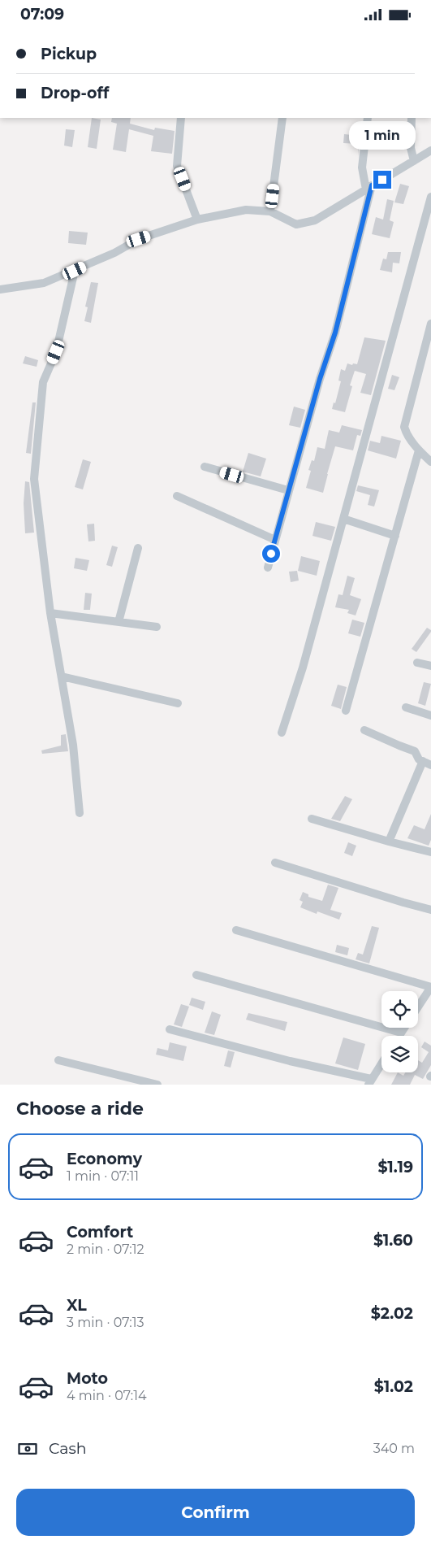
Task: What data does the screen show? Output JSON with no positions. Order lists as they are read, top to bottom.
{
  "page": {
    "status": "07:09",
    "banner": ["Pickup", "Drop-off"],
    "bubble": "1 min",
    "heading": "Choose a ride",
    "list": [
      {
        "name": "Economy",
        "note": "1 min · 07:11",
        "value": "$1.19"
      },
      {
        "name": "Comfort",
        "note": "2 min · 07:12",
        "value": "$1.60"
      },
      {
        "name": "XL",
        "note": "3 min · 07:13",
        "value": "$2.02"
      },
      {
        "name": "Moto",
        "note": "4 min · 07:14",
        "value": "$1.02"
      }
    ],
    "pay": ["Cash", "340 m"],
    "buttons": "Confirm"
  }
}
